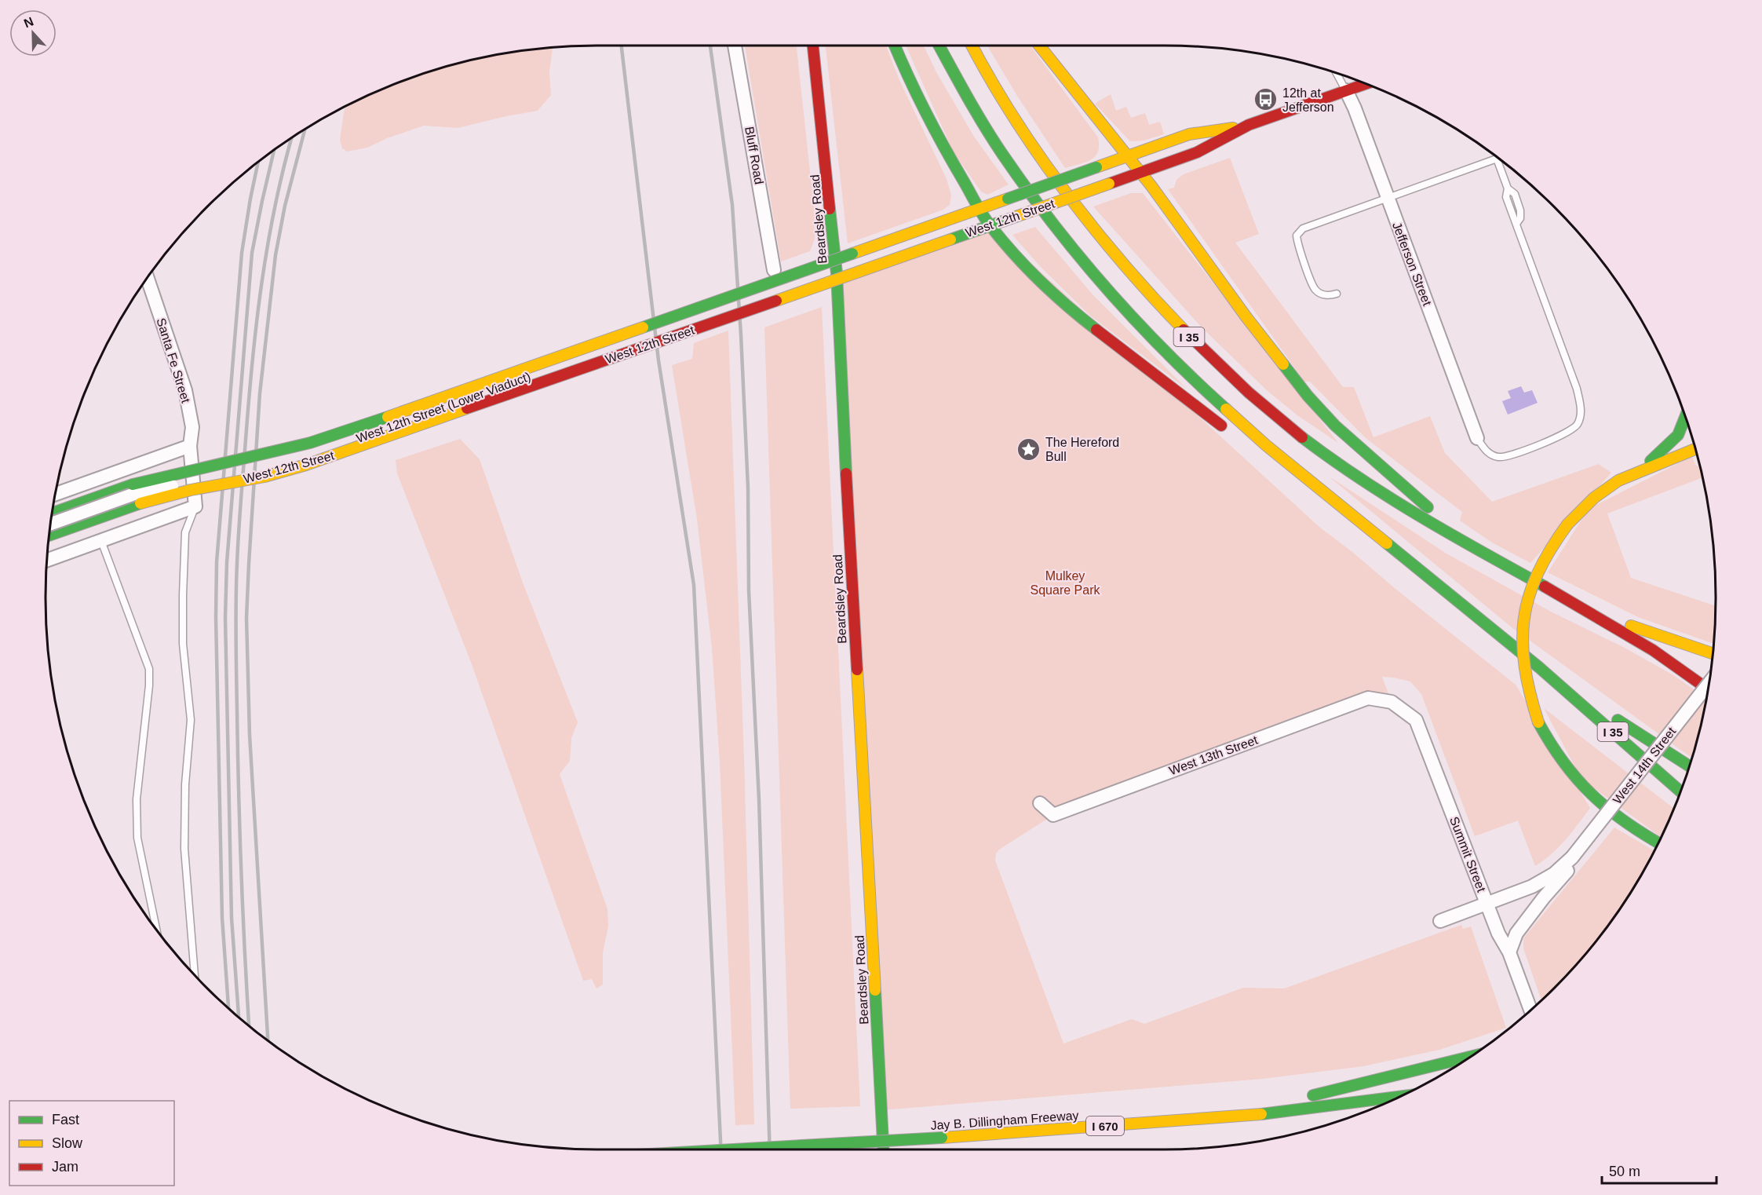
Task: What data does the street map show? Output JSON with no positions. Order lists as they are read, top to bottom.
{
  "streets": {
    "main road": [
      "West 12th Street",
      "Beardsley Road",
      "I 35",
      "Jay B. Dillingham Freeway",
      "I 670"
    ],
    "street": [
      "Bluff Road",
      "Jefferson Street",
      "Santa Fe Street",
      "West 12th Street (Lower Viaduct)",
      "West 13th Street",
      "West 14th Street",
      "Summit Street"
    ]
  },
  "crossings": [
    ["West 12th Street", "Jefferson Street"],
    ["Beardsley Road", "West 12th Street (Lower Viaduct)"],
    ["West 13th Street", "Summit Street"],
    ["West 14th Street", "Summit Street"]
  ],
  "parks": ["Mulkey Square Park"],
  "places": {
    "bus stop": ["12th at Jefferson"],
    "place": ["The Hereford Bull"]
  },
  "legend": ["Fast", "Slow", "Jam"],
  "scale_bar": "50 m",
  "north": "top"
}
